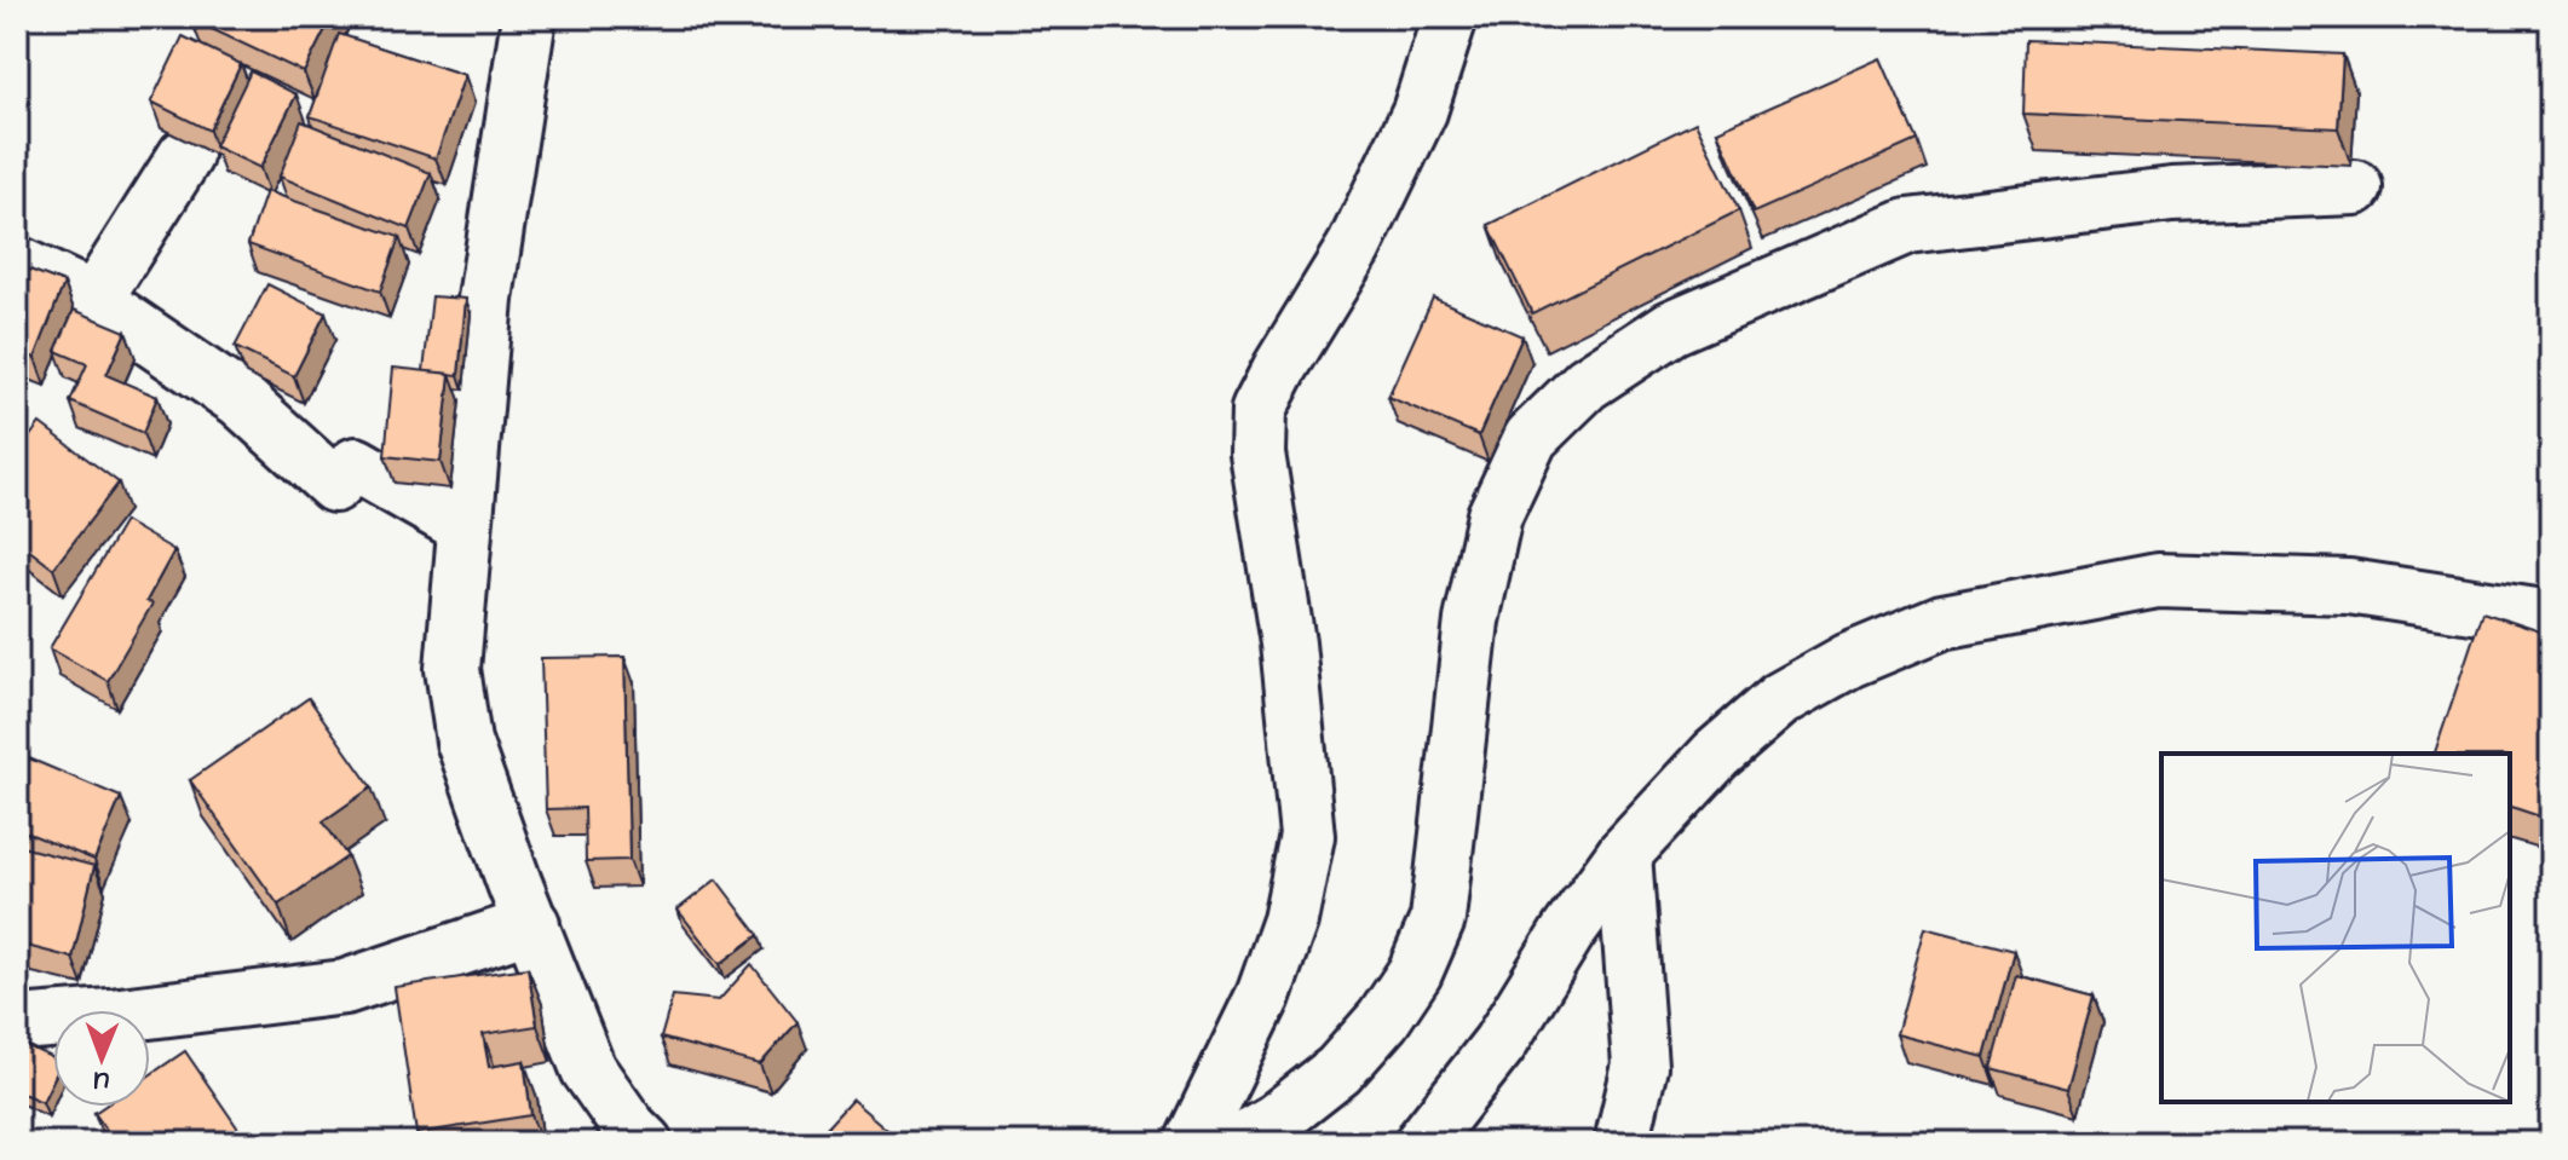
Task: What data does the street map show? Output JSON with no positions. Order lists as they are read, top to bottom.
{
  "north": "bottom"
}
